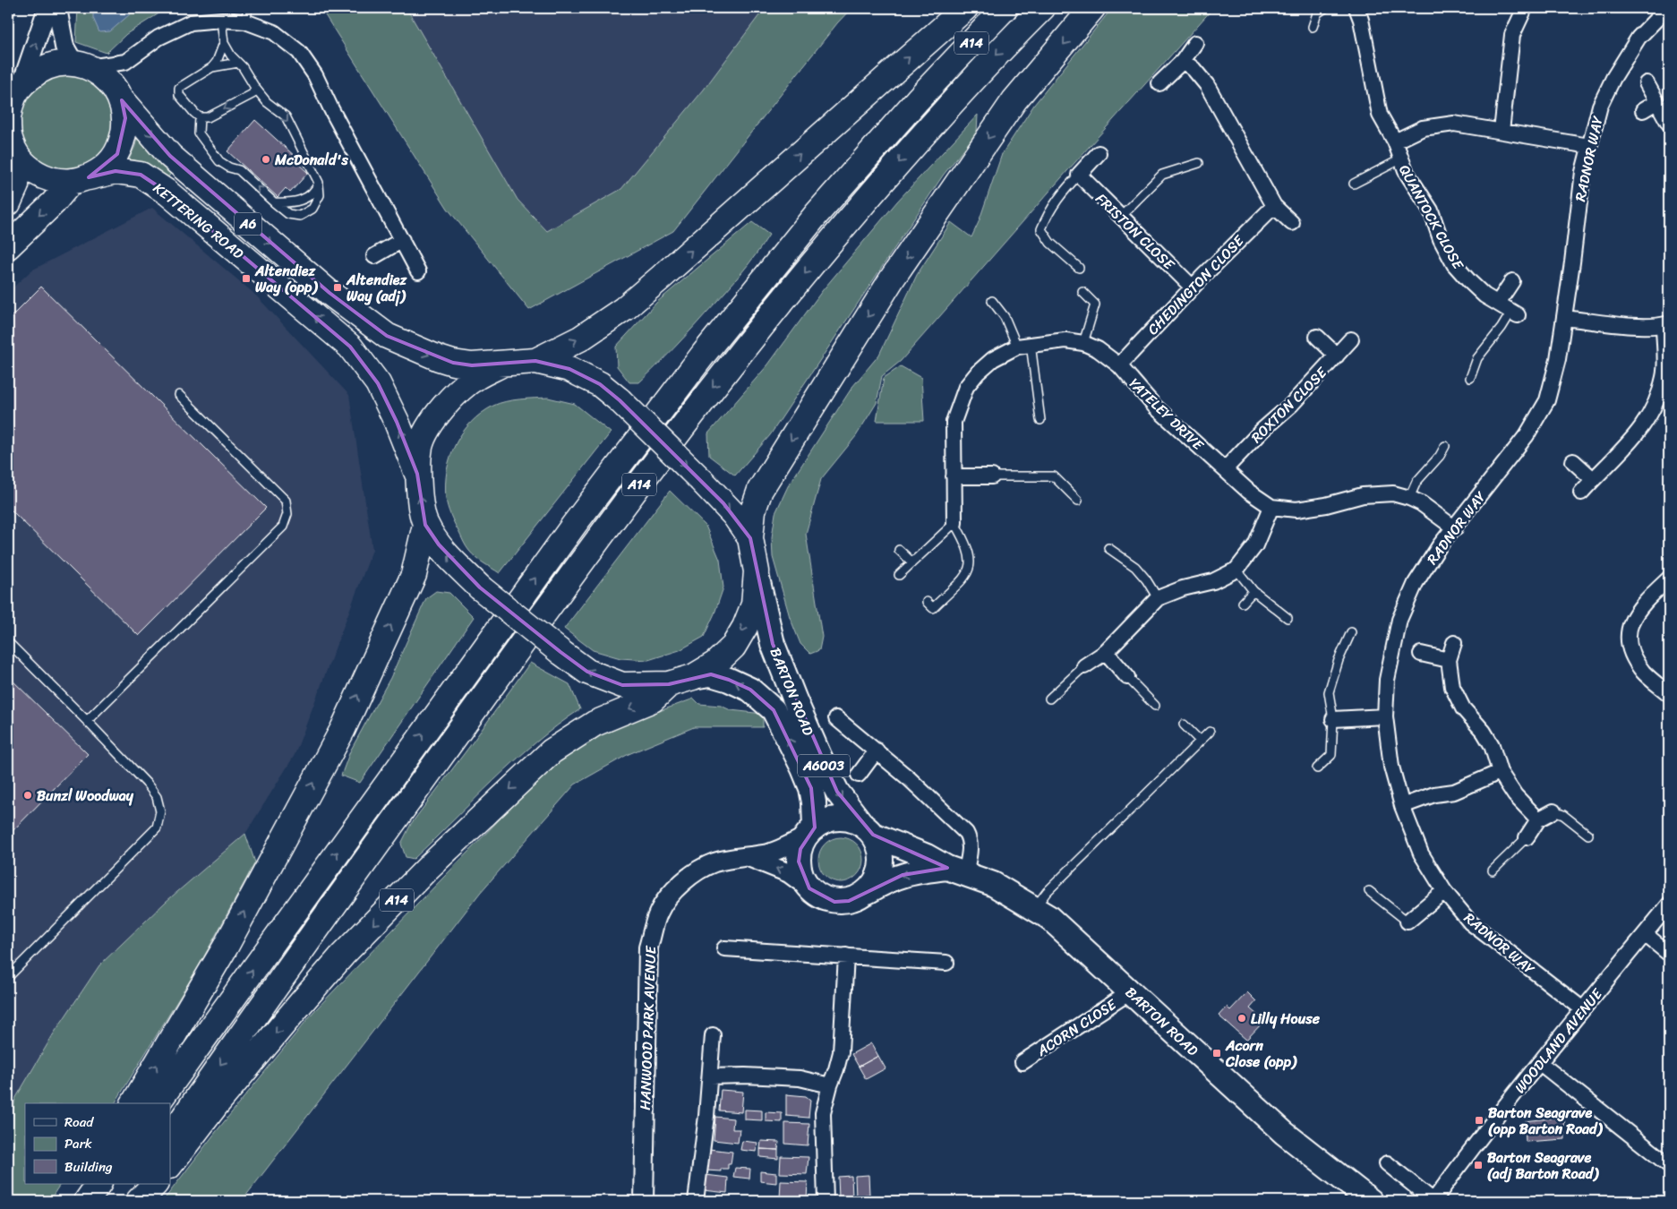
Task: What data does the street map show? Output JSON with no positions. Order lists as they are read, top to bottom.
{
  "streets": {
    "highway": ["A14", "KETTERING ROAD", "A6"],
    "main road": ["BARTON ROAD", "A6003"],
    "street": [
      "RADNOR WAY",
      "QUANTOCK CLOSE",
      "FRISTON CLOSE",
      "CHEDINGTON CLOSE",
      "ROXTON CLOSE",
      "YATELEY DRIVE",
      "ACORN CLOSE",
      "HANWOOD PARK AVENUE",
      "WOODLAND AVENUE"
    ]
  },
  "crossings": [
    ["RADNOR WAY", "YATELEY DRIVE"],
    ["RADNOR WAY", "WOODLAND AVENUE"],
    ["FRISTON CLOSE", "CHEDINGTON CLOSE"],
    ["CHEDINGTON CLOSE", "YATELEY DRIVE"],
    ["ROXTON CLOSE", "YATELEY DRIVE"],
    ["BARTON ROAD", "ACORN CLOSE"],
    ["BARTON ROAD", "HANWOOD PARK AVENUE"]
  ],
  "places": {
    "other": ["McDonald's", "Bunzl Woodway", "Lilly House"],
    "transit": [
      "Altendiez Way (opp)",
      "Altendiez Way (adj)",
      "Acorn Close (opp)",
      "Barton Seagrave (opp Barton Road)",
      "Barton Seagrave (adj Barton Road)"
    ]
  },
  "legend": ["Road", "Park", "Building"]
}
